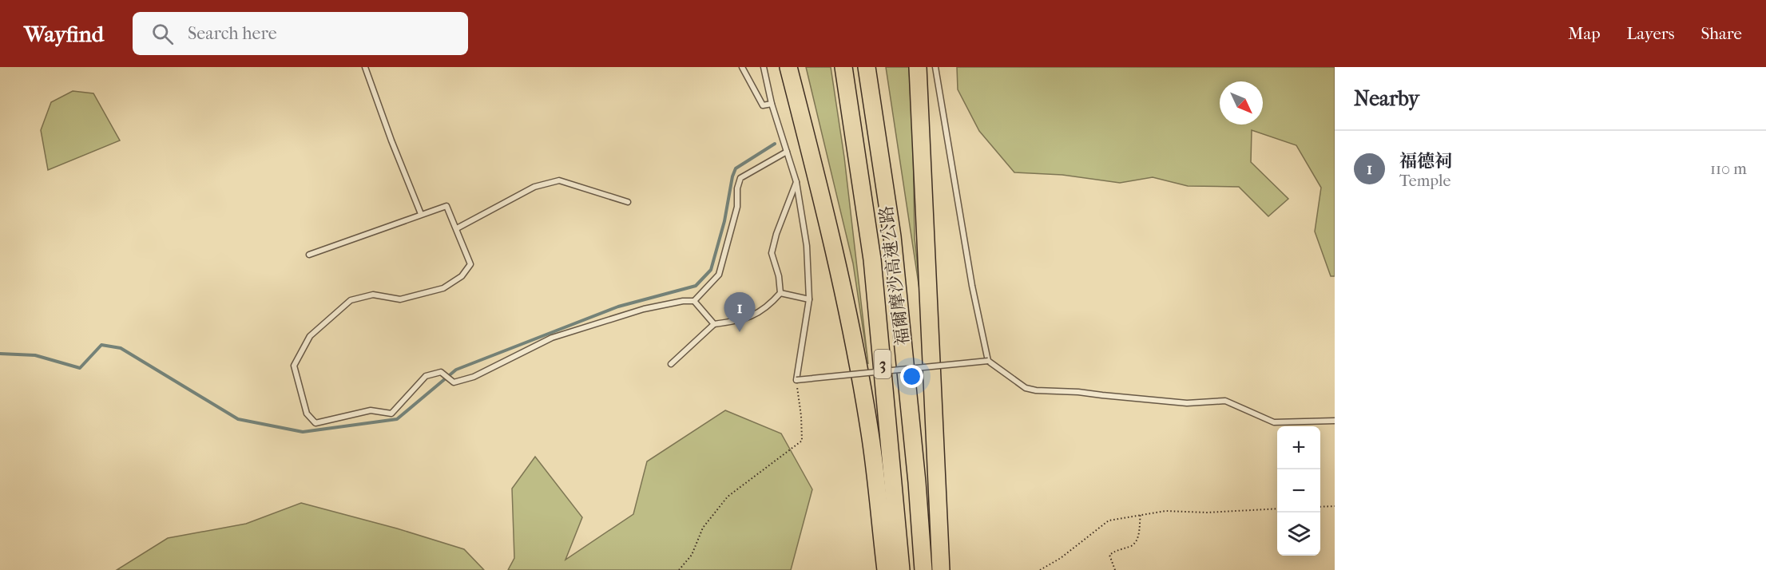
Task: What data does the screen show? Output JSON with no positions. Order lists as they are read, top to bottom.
{
  "streets": {
    "highway": ["福爾摩沙高速公路", "3"]
  },
  "north": "bottom right",
  "page": {
    "header": "Wayfind",
    "search": "Search here",
    "nav": ["Map", "Layers", "Share"],
    "heading": "Nearby",
    "list": [
      {
        "mark": "1",
        "name": "福德祠",
        "note": "Temple",
        "value": "110 m"
      }
    ],
    "pins": "1",
    "map_buttons": ["+", "−"]
  }
}
